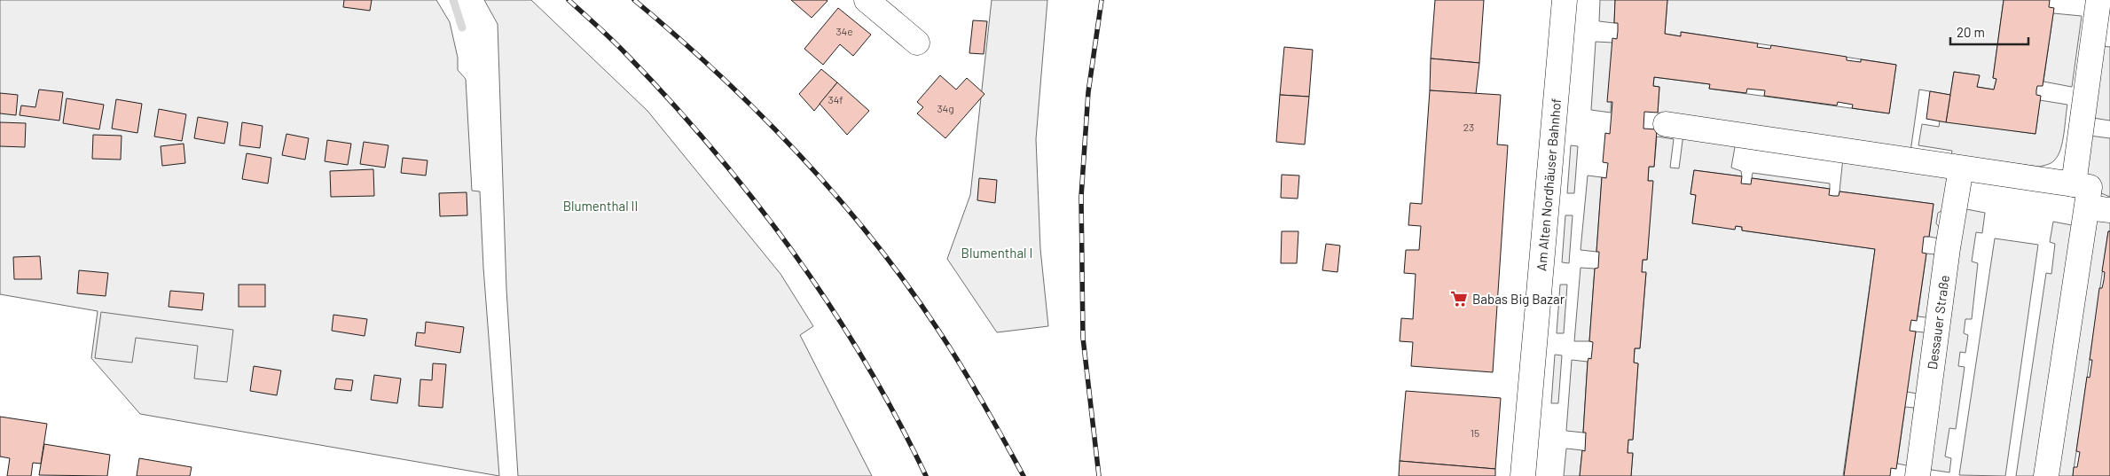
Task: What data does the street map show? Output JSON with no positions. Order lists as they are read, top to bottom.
{
  "streets": {
    "street": ["Am Alten Nordhäuser Bahnhof", "Dessauer Straße"]
  },
  "parks": ["Blumenthal II", "Blumenthal I"],
  "places": {
    "supermarket": ["Babas Big Bazar"]
  },
  "house_numbers": [
    "34e",
    "34f",
    "34g",
    "23",
    "15"
  ],
  "scale_bar": "20 m"
}
